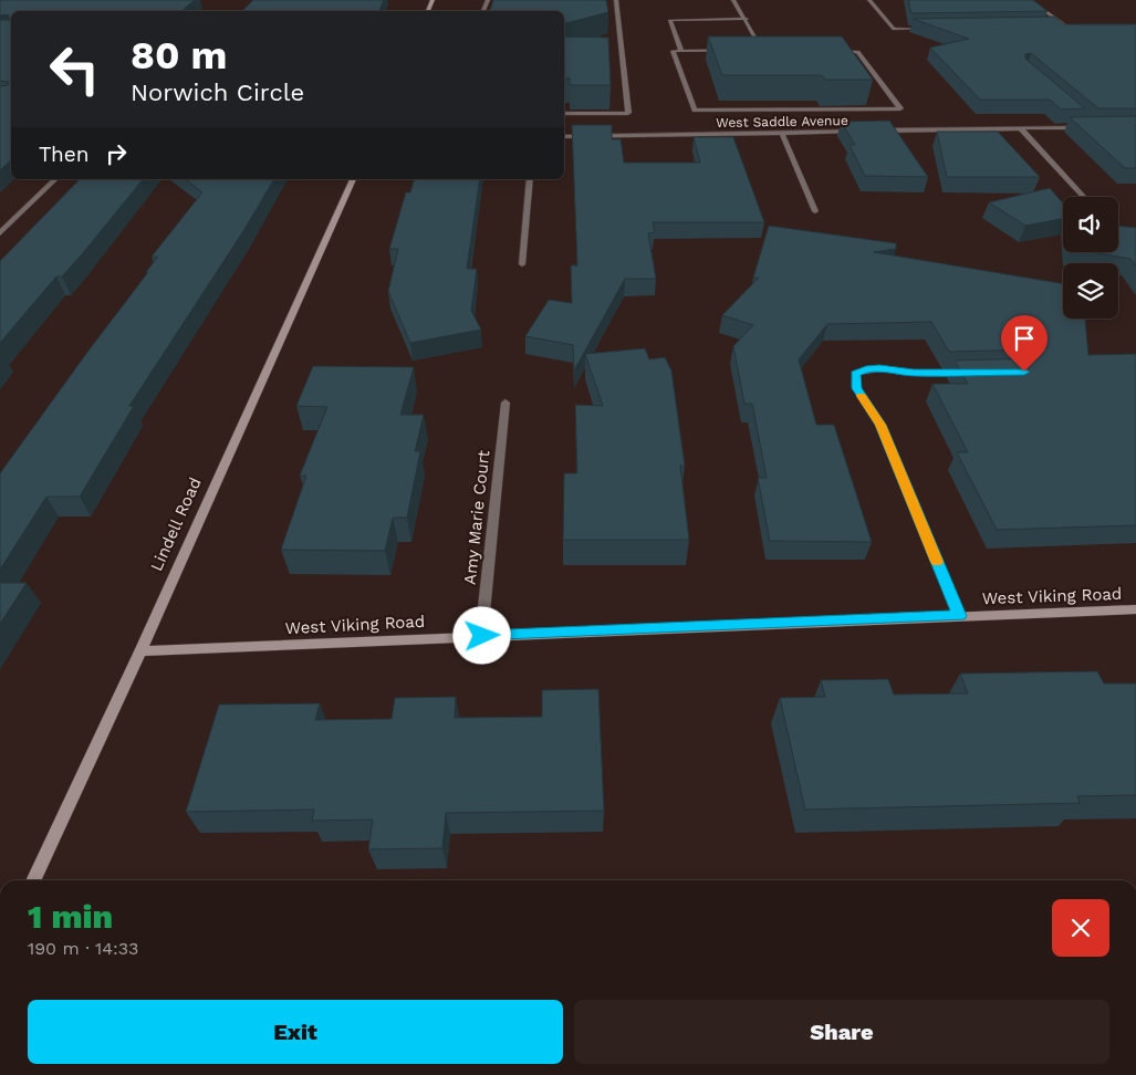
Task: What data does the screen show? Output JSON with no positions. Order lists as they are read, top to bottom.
{
  "streets": {
    "street": [
      "West Saddle Avenue",
      "Amy Marie Court",
      "Lindell Road",
      "West Viking Road"
    ]
  },
  "crossings": [
    ["Amy Marie Court", "West Viking Road"],
    ["Lindell Road", "West Viking Road"]
  ],
  "page": {
    "turn": ["80 m", "Norwich Circle"],
    "then": "Then",
    "heading": ["1 min", "190 m · 14:33"],
    "buttons": ["Exit", "Share"]
  }
}
